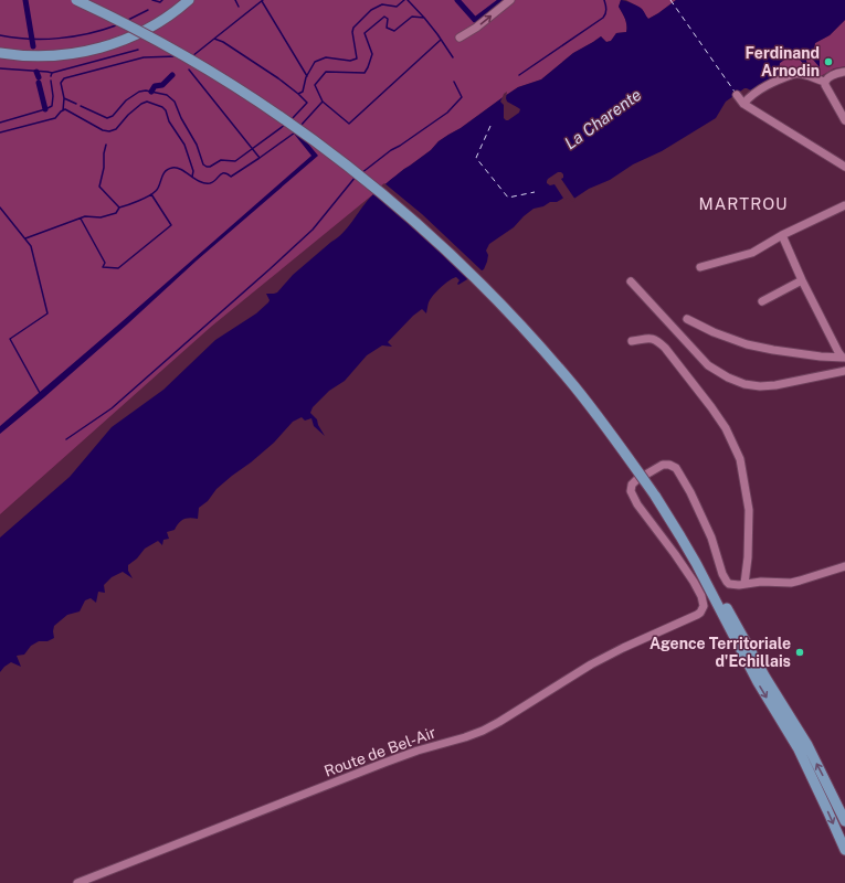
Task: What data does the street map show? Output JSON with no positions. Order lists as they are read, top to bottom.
{
  "streets": {
    "street": ["Route de Bel-Air"]
  },
  "districts": ["MARTROU"],
  "water": ["La Charente"],
  "places": ["Ferdinand Arnodin", "Agence Territoriale d'Echillais"]
}
